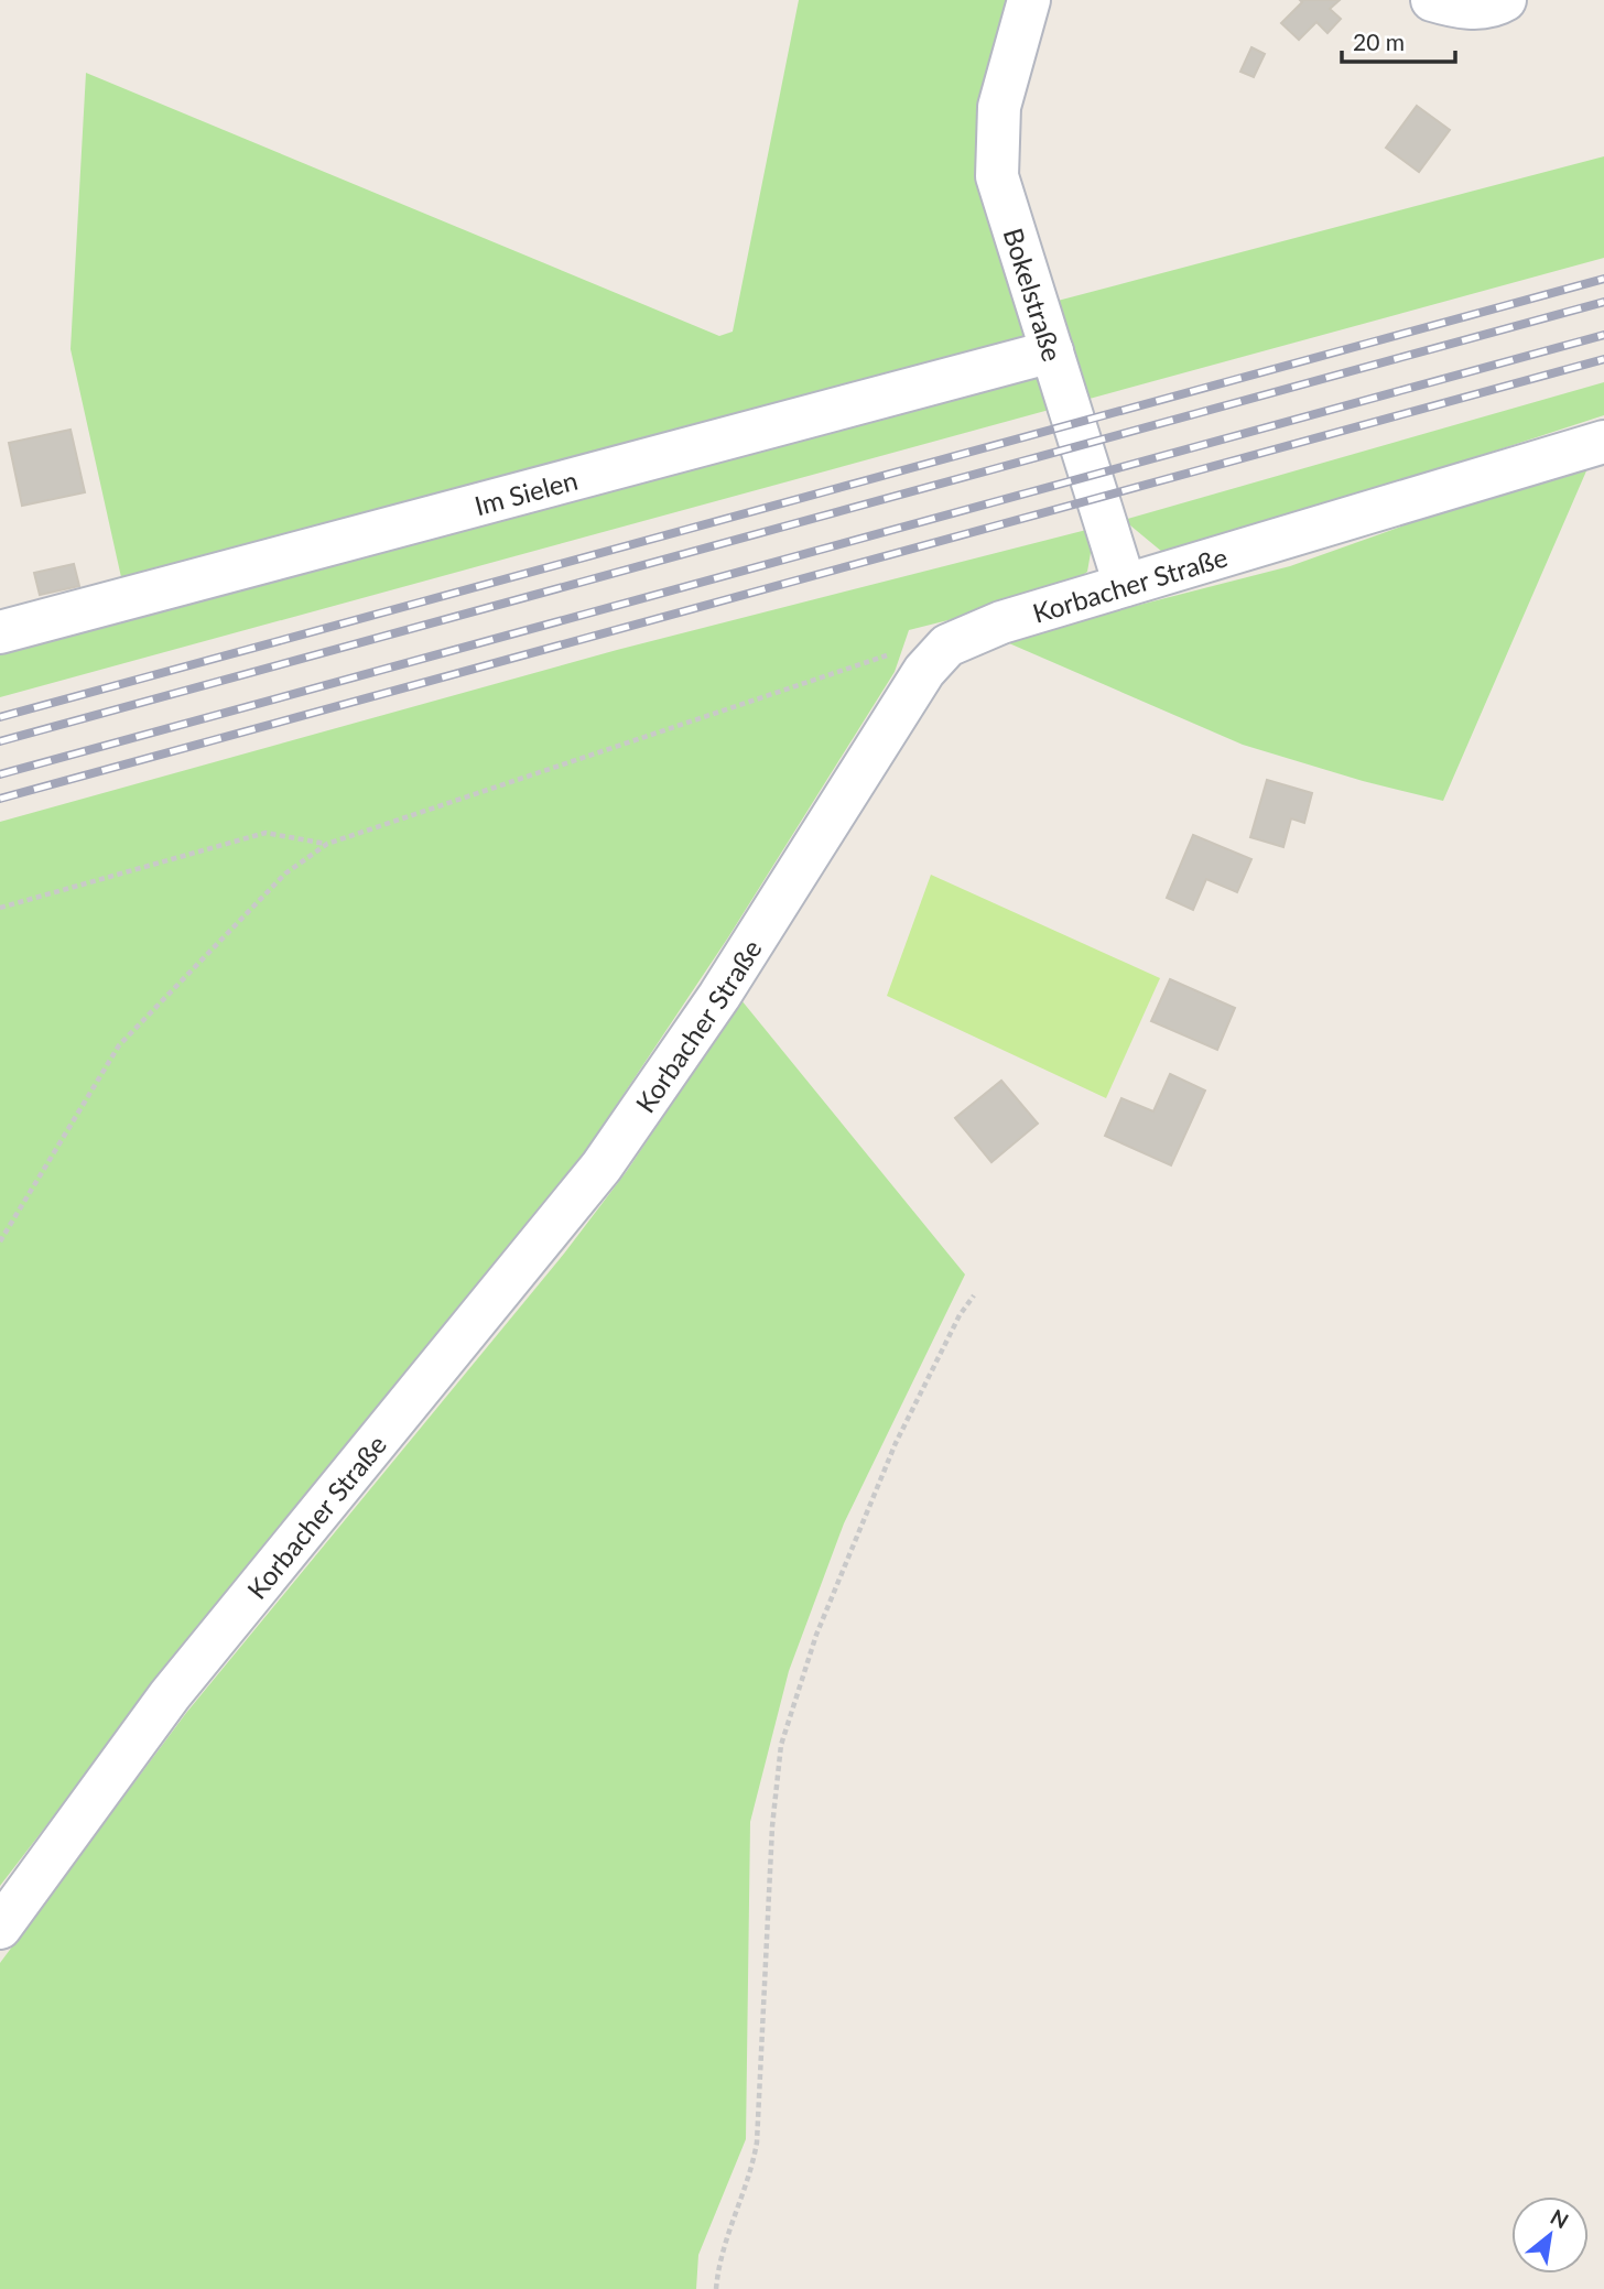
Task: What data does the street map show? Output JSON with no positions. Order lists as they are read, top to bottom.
{
  "streets": {
    "street": ["Bokelstraße", "Im Sielen", "Korbacher Straße"]
  },
  "crossings": [
    ["Bokelstraße", "Im Sielen"],
    ["Bokelstraße", "Korbacher Straße"]
  ],
  "scale_bar": "20 m",
  "north": "top right"
}
